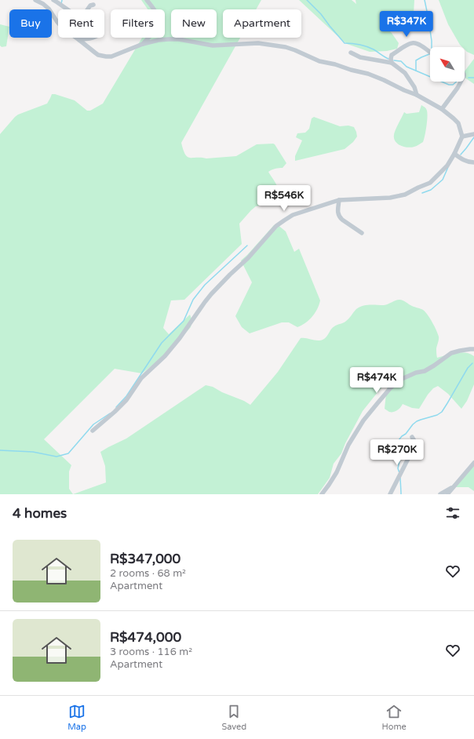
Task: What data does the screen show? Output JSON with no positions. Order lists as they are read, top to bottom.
{
  "north": "top left",
  "page": {
    "chip": [
      "Buy",
      "Rent",
      "Filters",
      "New",
      "Apartment"
    ],
    "price": [
      "R$347K",
      "R$546K",
      "R$474K",
      "R$270K"
    ],
    "heading": "4 homes",
    "list": [
      {
        "name": "R$347,000",
        "note": "2 rooms · 68 m² · Apartment"
      },
      {
        "name": "R$474,000",
        "note": "3 rooms · 116 m² · Apartment"
      }
    ],
    "tabs": ["Map", "Saved", "Home"]
  }
}
